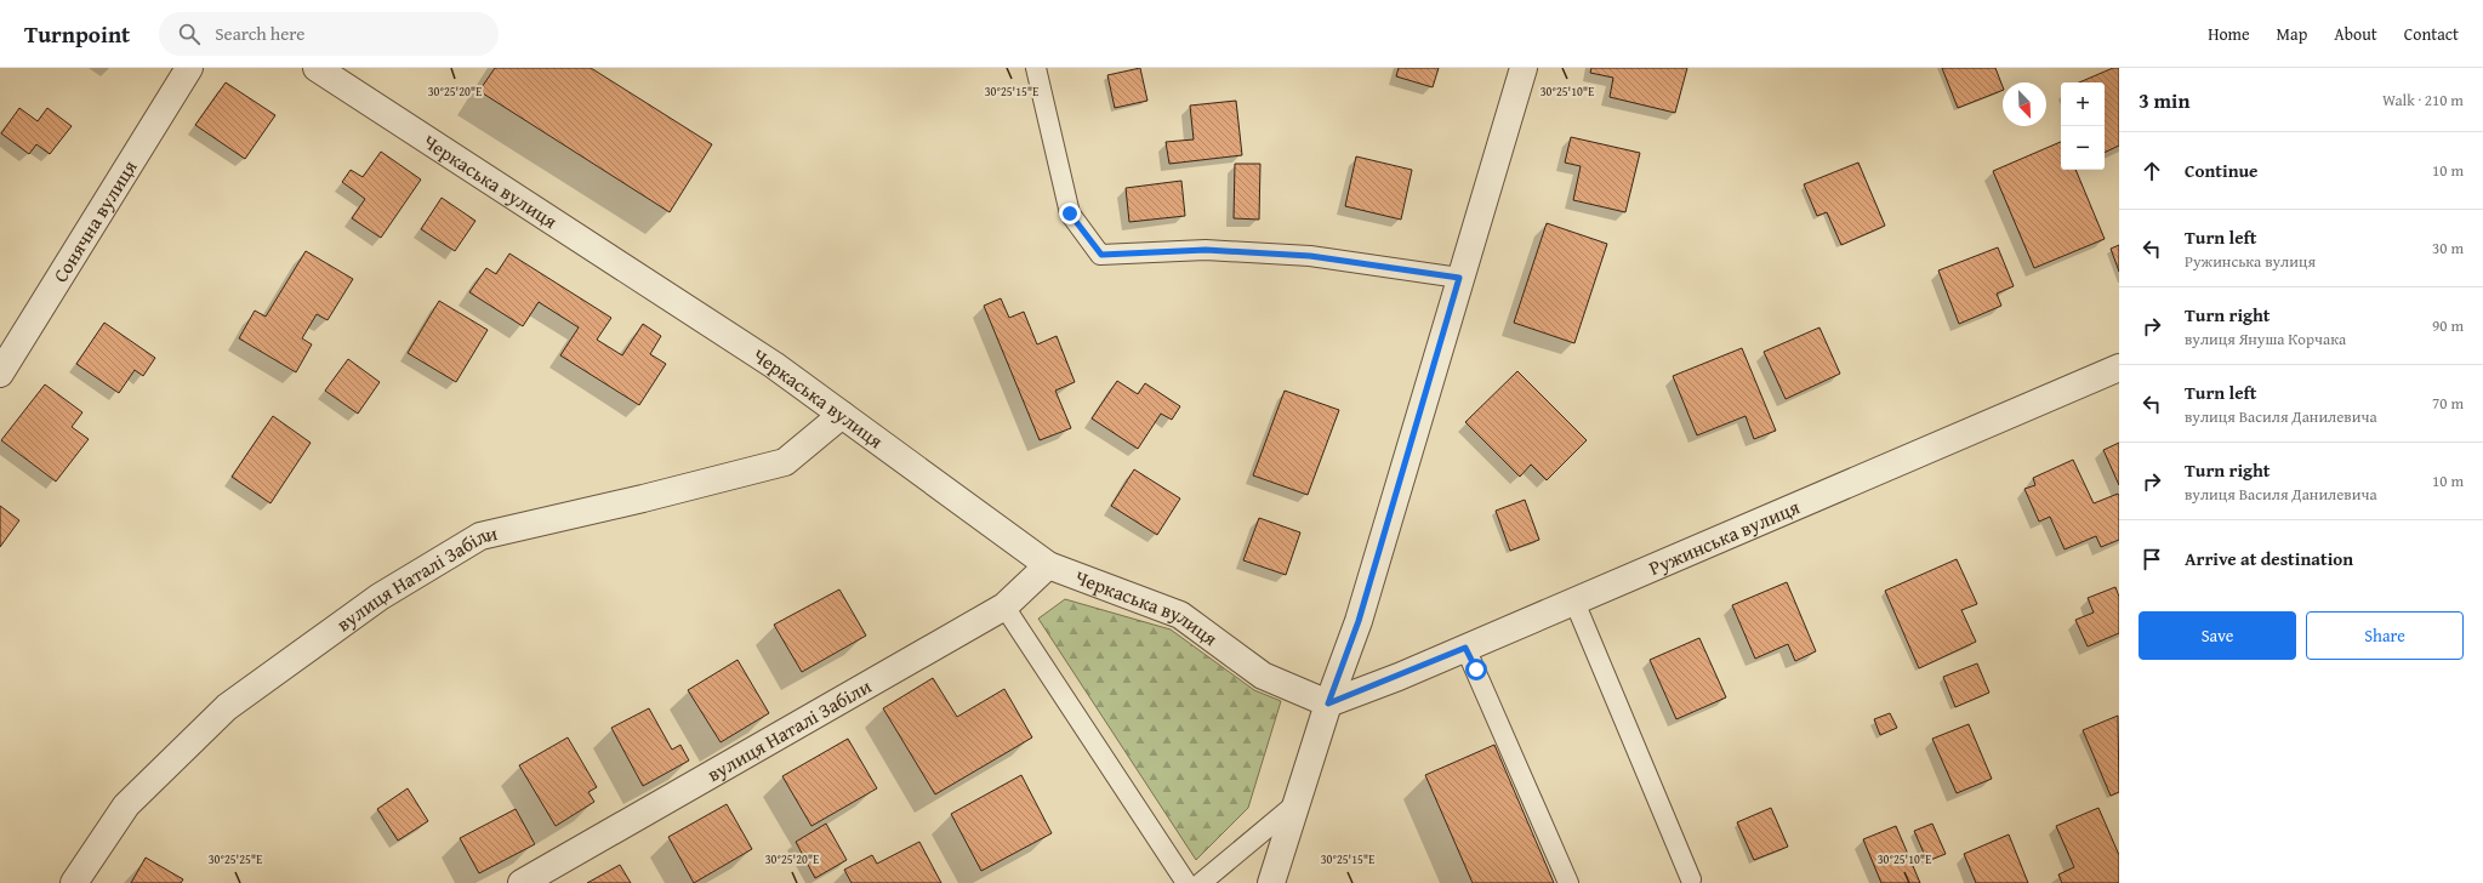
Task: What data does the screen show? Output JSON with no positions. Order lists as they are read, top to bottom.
{
  "streets": {
    "street": [
      "Черкаська вулиця",
      "Сонячна вулиця",
      "Ружинська вулиця",
      "вулиця Наталі Забіли"
    ]
  },
  "crossings": [
    ["Черкаська вулиця", "Ружинська вулиця"],
    ["Черкаська вулиця", "вулиця Наталі Забіли"]
  ],
  "north": "bottom right",
  "page": {
    "header": "Turnpoint",
    "search": "Search here",
    "nav": [
      "Home",
      "Map",
      "About",
      "Contact"
    ],
    "heading": ["3 min", "Walk · 210 m"],
    "map_buttons": ["+", "−"],
    "list": [
      ["Continue", "10 m"],
      ["Turn left", "Ружинська вулиця", "30 m"],
      ["Turn right", "вулиця Януша Корчака", "90 m"],
      ["Turn left", "вулиця Василя Данилевича", "70 m"],
      ["Turn right", "вулиця Василя Данилевича", "10 m"],
      "Arrive at destination"
    ],
    "buttons": ["Save", "Share"]
  },
  "coordinates": [
    "30°25'20\"E",
    "30°25'15\"E",
    "30°25'10\"E",
    "30°25'25\"E"
  ]
}
